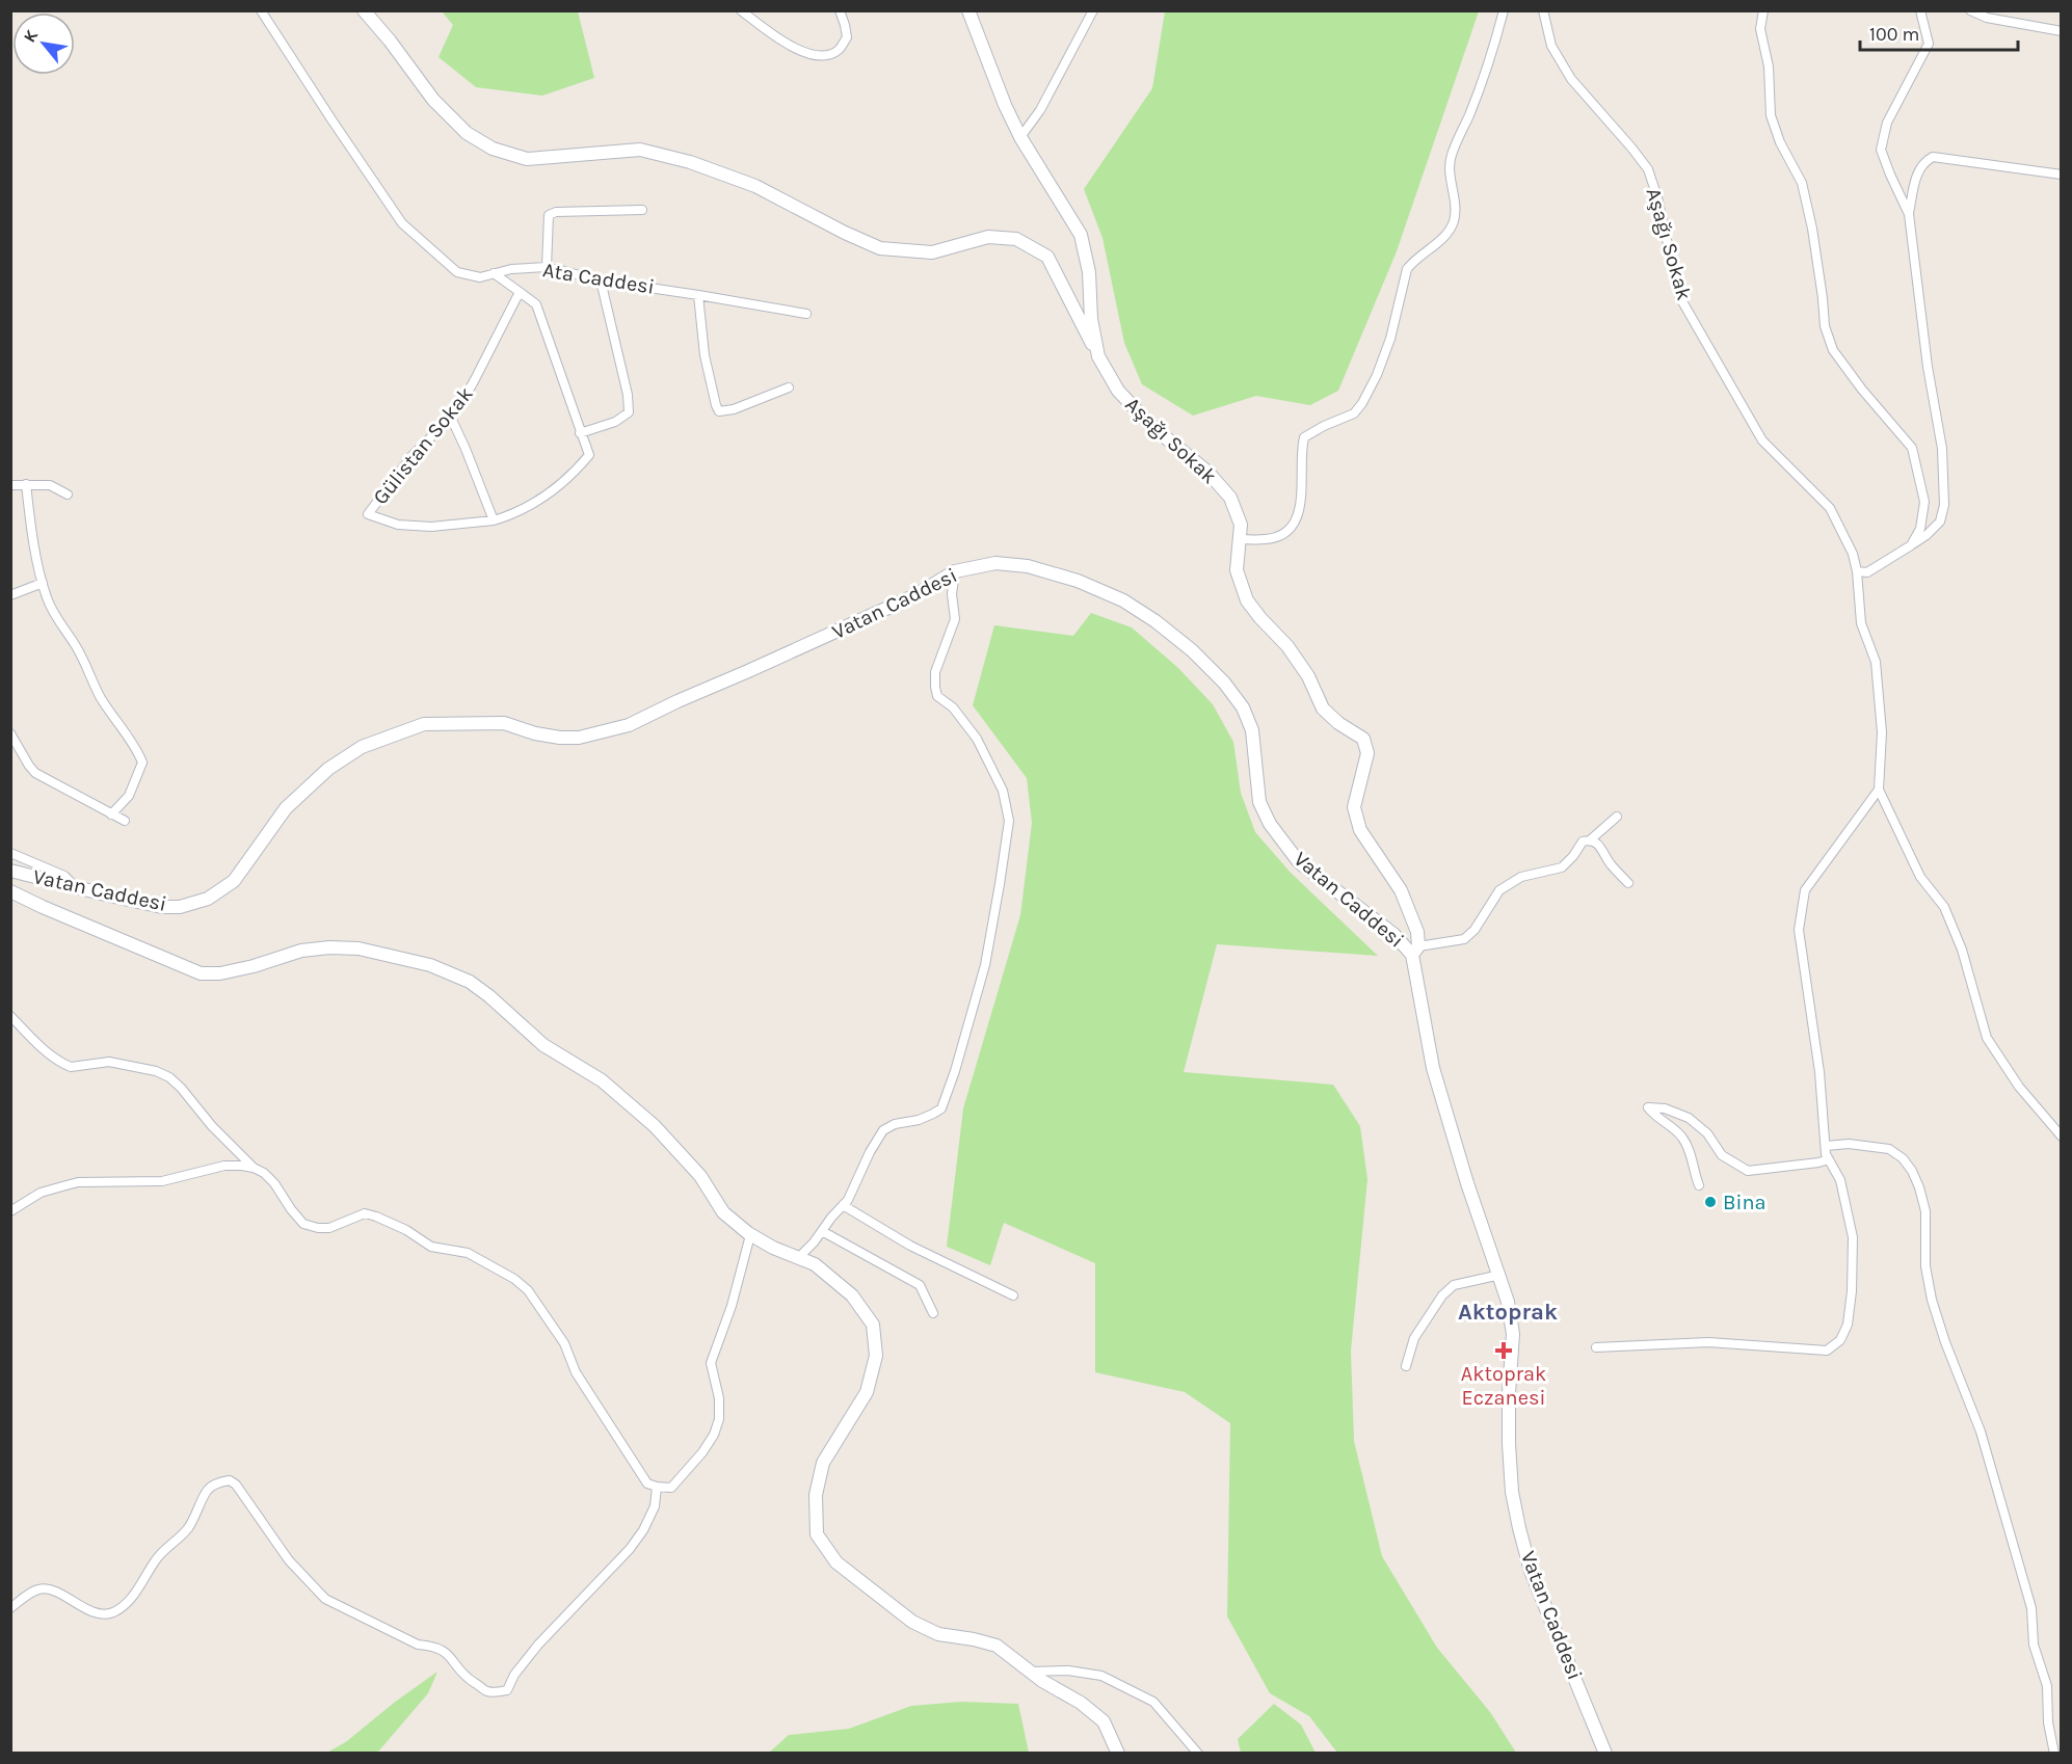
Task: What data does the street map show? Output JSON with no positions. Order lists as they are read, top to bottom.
{
  "streets": {
    "street": [
      "Aşağı Sokak",
      "Ata Caddesi",
      "Gülistan Sokak",
      "Vatan Caddesi"
    ]
  },
  "crossings": [
    ["Aşağı Sokak", "Vatan Caddesi"]
  ],
  "districts": ["Aktoprak"],
  "places": {
    "other": ["Bina"],
    "health": ["Aktoprak Eczanesi"]
  },
  "scale_bar": "100 m",
  "north": "top left"
}
